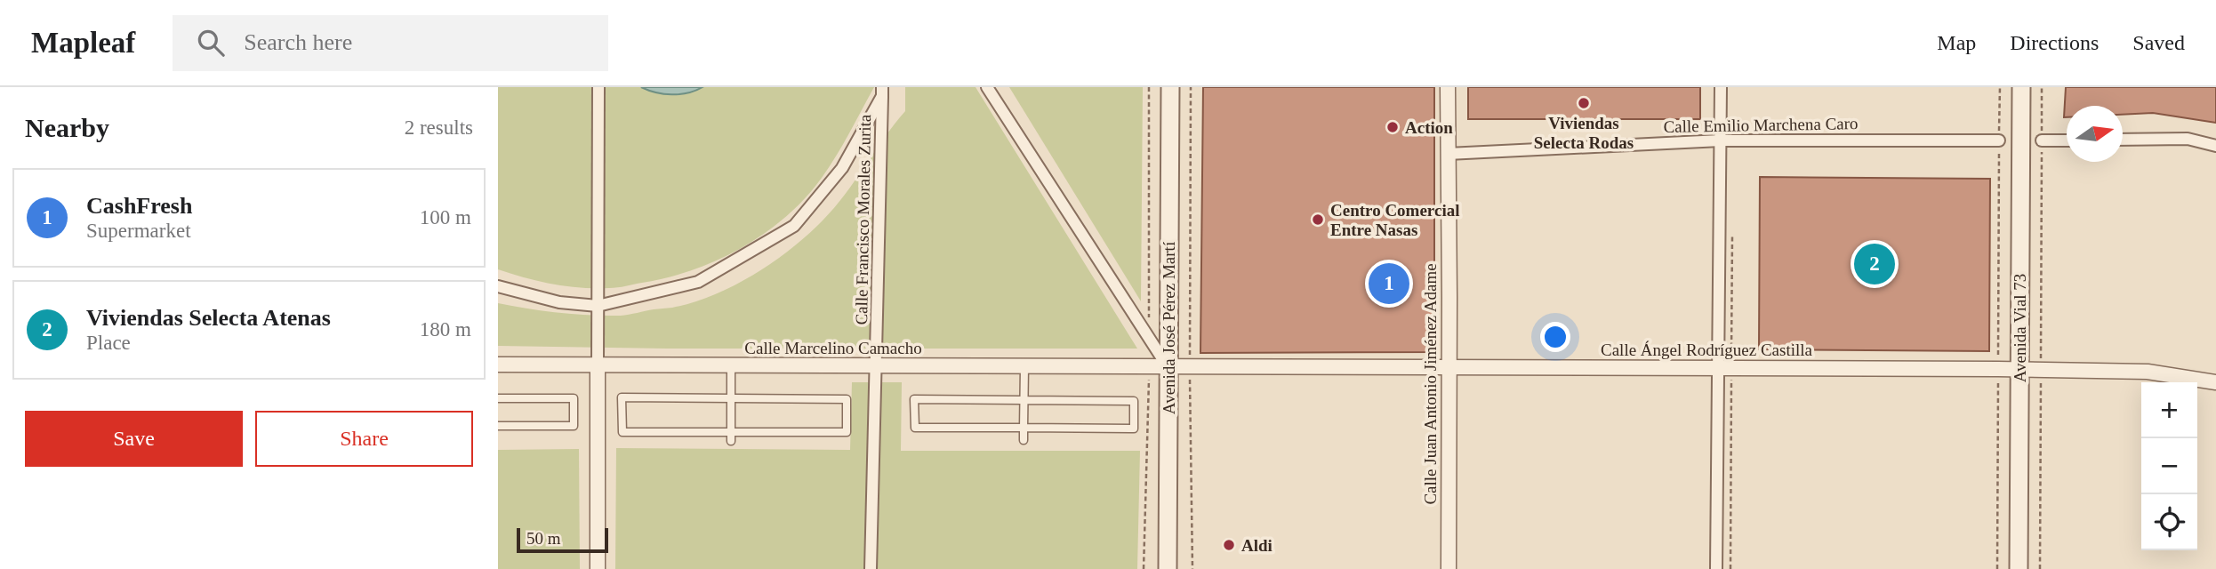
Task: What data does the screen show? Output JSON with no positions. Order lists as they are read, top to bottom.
{
  "streets": {
    "street": [
      "Calle Emilio Marchena Caro",
      "Calle Francisco Morales Zurita",
      "Avenida José Pérez Martí",
      "Avenida Vial 73",
      "Calle Marcelino Camacho",
      "Calle Ángel Rodríguez Castilla",
      "Calle Juan Antonio Jiménez Adame"
    ]
  },
  "crossings": [
    ["Calle Emilio Marchena Caro", "Calle Juan Antonio Jiménez Adame"],
    ["Calle Francisco Morales Zurita", "Calle Marcelino Camacho"],
    ["Avenida José Pérez Martí", "Calle Marcelino Camacho"],
    ["Avenida José Pérez Martí", "Calle Ángel Rodríguez Castilla"],
    ["Avenida Vial 73", "Calle Ángel Rodríguez Castilla"],
    ["Calle Marcelino Camacho", "Calle Ángel Rodríguez Castilla"],
    ["Calle Ángel Rodríguez Castilla", "Calle Juan Antonio Jiménez Adame"]
  ],
  "places": [
    "Viviendas Selecta Rodas",
    "Action",
    "Centro Comercial Entre Nasas",
    "Aldi"
  ],
  "scale_bar": "50 m",
  "north": "right",
  "page": {
    "header": "Mapleaf",
    "search": "Search here",
    "nav": ["Map", "Directions", "Saved"],
    "heading": ["Nearby", "2 results"],
    "list": [
      {
        "mark": "1",
        "name": "CashFresh",
        "note": "Supermarket",
        "value": "100 m"
      },
      {
        "mark": "2",
        "name": "Viviendas Selecta Atenas",
        "note": "Place",
        "value": "180 m"
      }
    ],
    "pins": ["2", "1"],
    "map_buttons": ["+", "−"],
    "buttons": ["Save", "Share"],
    "scale": "50 m"
  }
}
